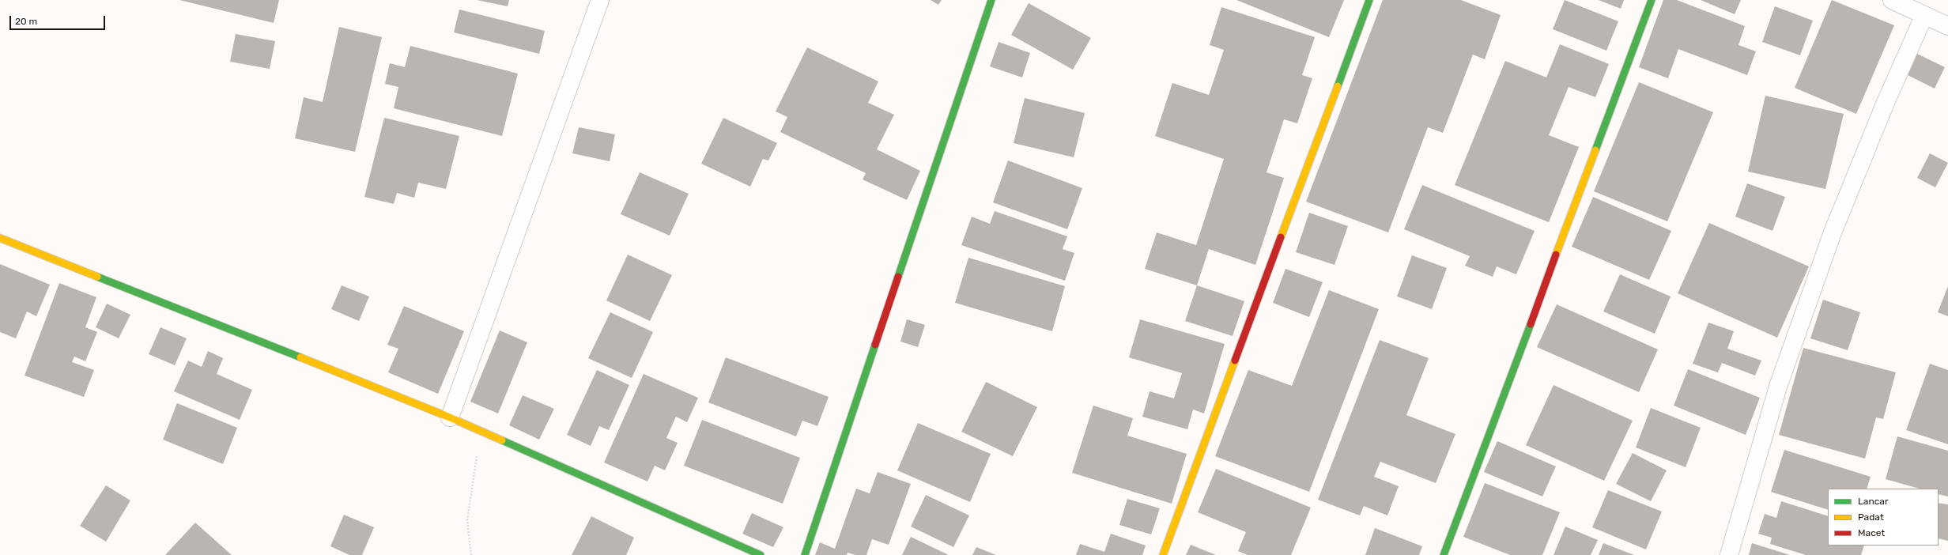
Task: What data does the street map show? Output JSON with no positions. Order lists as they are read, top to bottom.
{
  "legend": ["Lancar", "Padat", "Macet"],
  "scale_bar": "20 m"
}
